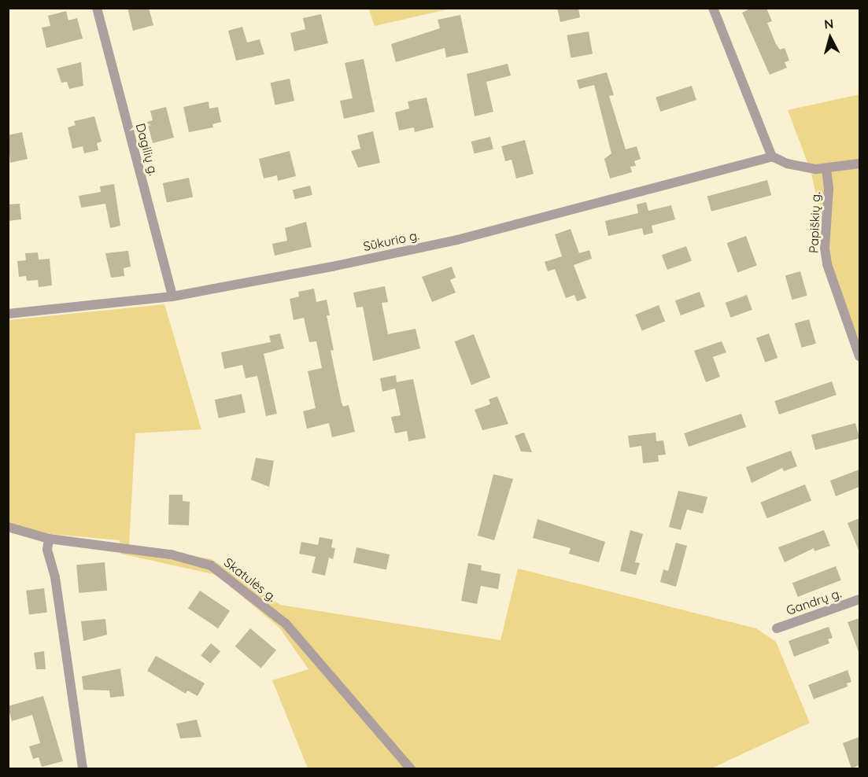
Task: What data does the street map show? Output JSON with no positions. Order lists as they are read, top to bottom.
{
  "streets": {
    "street": [
      "Dagilių g.",
      "Papiškių g.",
      "Sūkurio g.",
      "Skatulės g.",
      "Gandrų g."
    ]
  },
  "crossings": [
    ["Dagilių g.", "Sūkurio g."]
  ],
  "north": "top"
}
